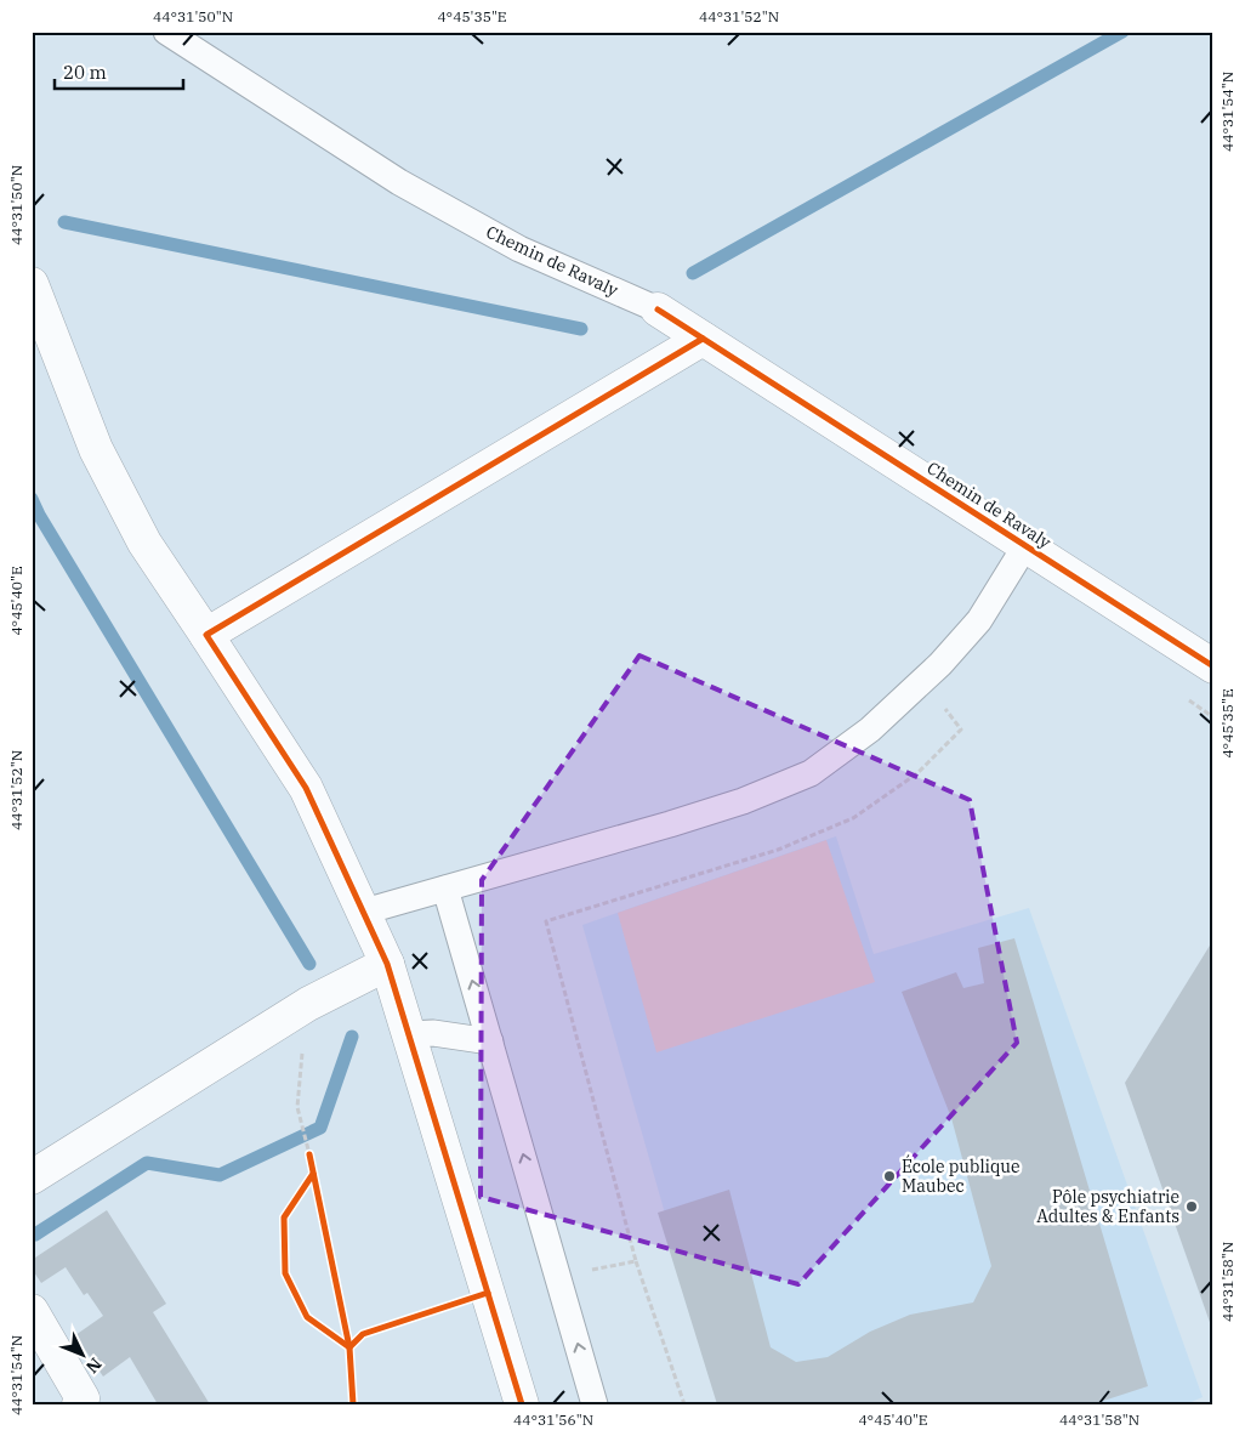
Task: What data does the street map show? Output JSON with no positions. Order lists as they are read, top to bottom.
{
  "streets": {
    "street": ["Chemin de Ravaly"]
  },
  "places": ["École publique Maubec", "Pôle psychiatrie Adultes & Enfants"],
  "scale_bar": "20 m",
  "north": "bottom right",
  "coordinates": [
    "44°31'50\"N",
    "4°45'35\"E",
    "44°31'52\"N",
    "44°31'54\"N",
    "4°45'40\"E",
    "44°31'58\"N",
    "44°31'56\"N"
  ]
}
